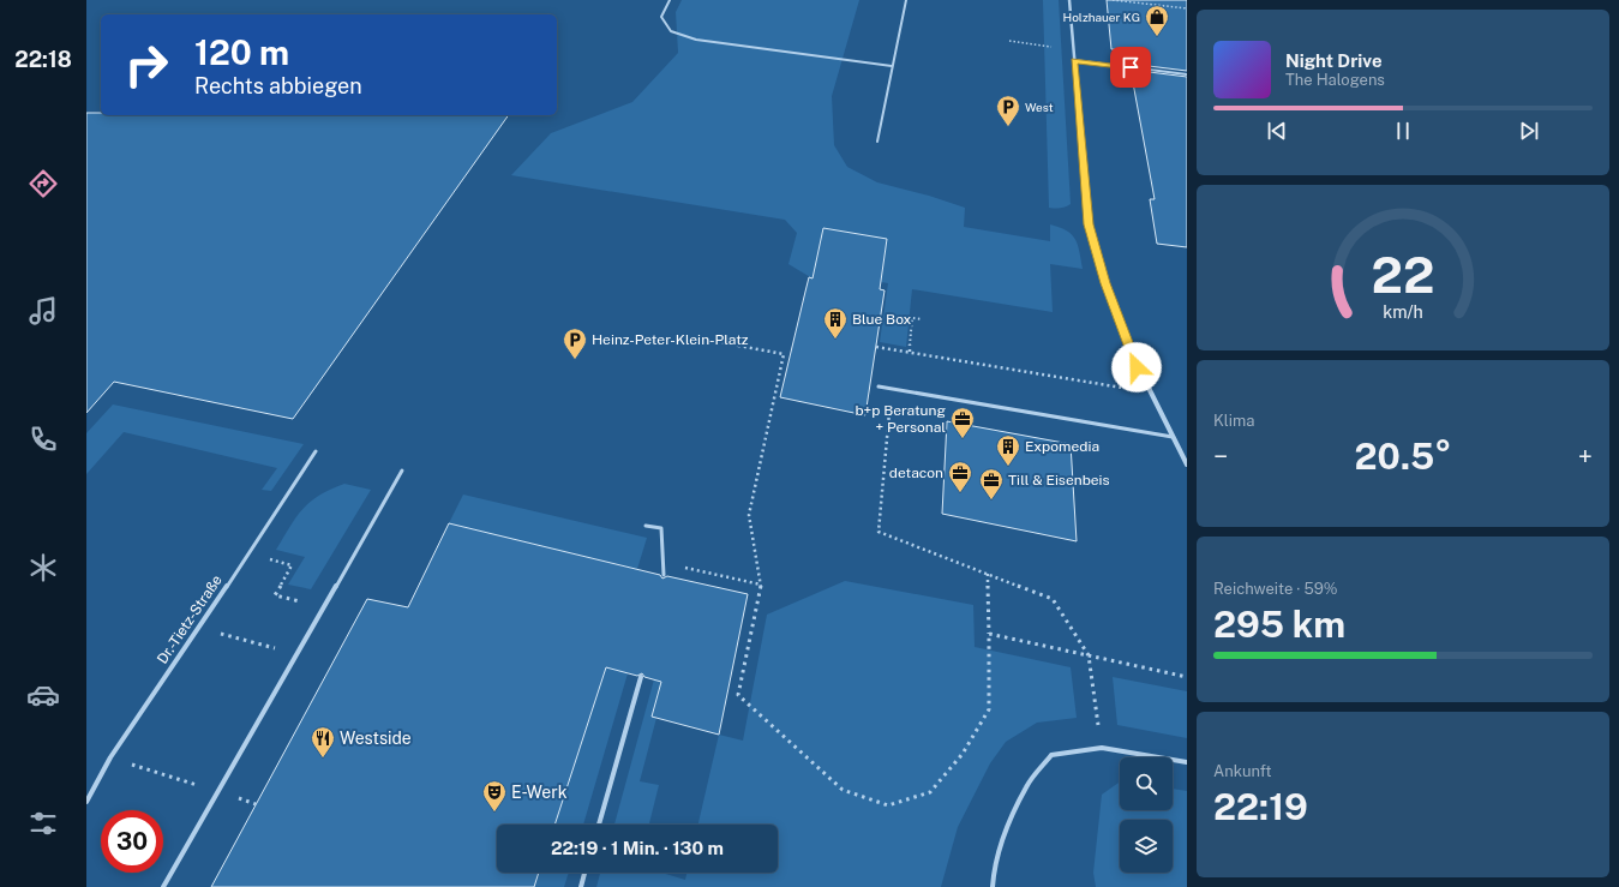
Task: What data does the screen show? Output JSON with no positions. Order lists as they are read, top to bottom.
{
  "streets": {
    "lane": ["Dr.-Tietz-Straße"]
  },
  "places": {
    "shop": ["Holzhauer KG"],
    "parking": ["West", "Heinz-Peter-Klein-Platz"],
    "building": ["Blue Box", "Expomedia"],
    "office": ["b+p Beratung + Personal", "detacon", "Till & Eisenbeis"],
    "restaurant": ["Westside"],
    "theatre": ["E-Werk"]
  },
  "page": {
    "tabs": "22:18",
    "turn": ["120 m", "Rechts abbiegen"],
    "song": ["Night Drive", "The Halogens"],
    "tile": [
      "Klima",
      ["Reichweite · 59%", "295 km"],
      ["Ankunft", "22:19"]
    ],
    "heat": ["−", "20.5°", "+"],
    "limit": "30",
    "trip": "22:19 · 1 Min. · 130 m",
    "gauge": ["22", "km/h"]
  }
}
